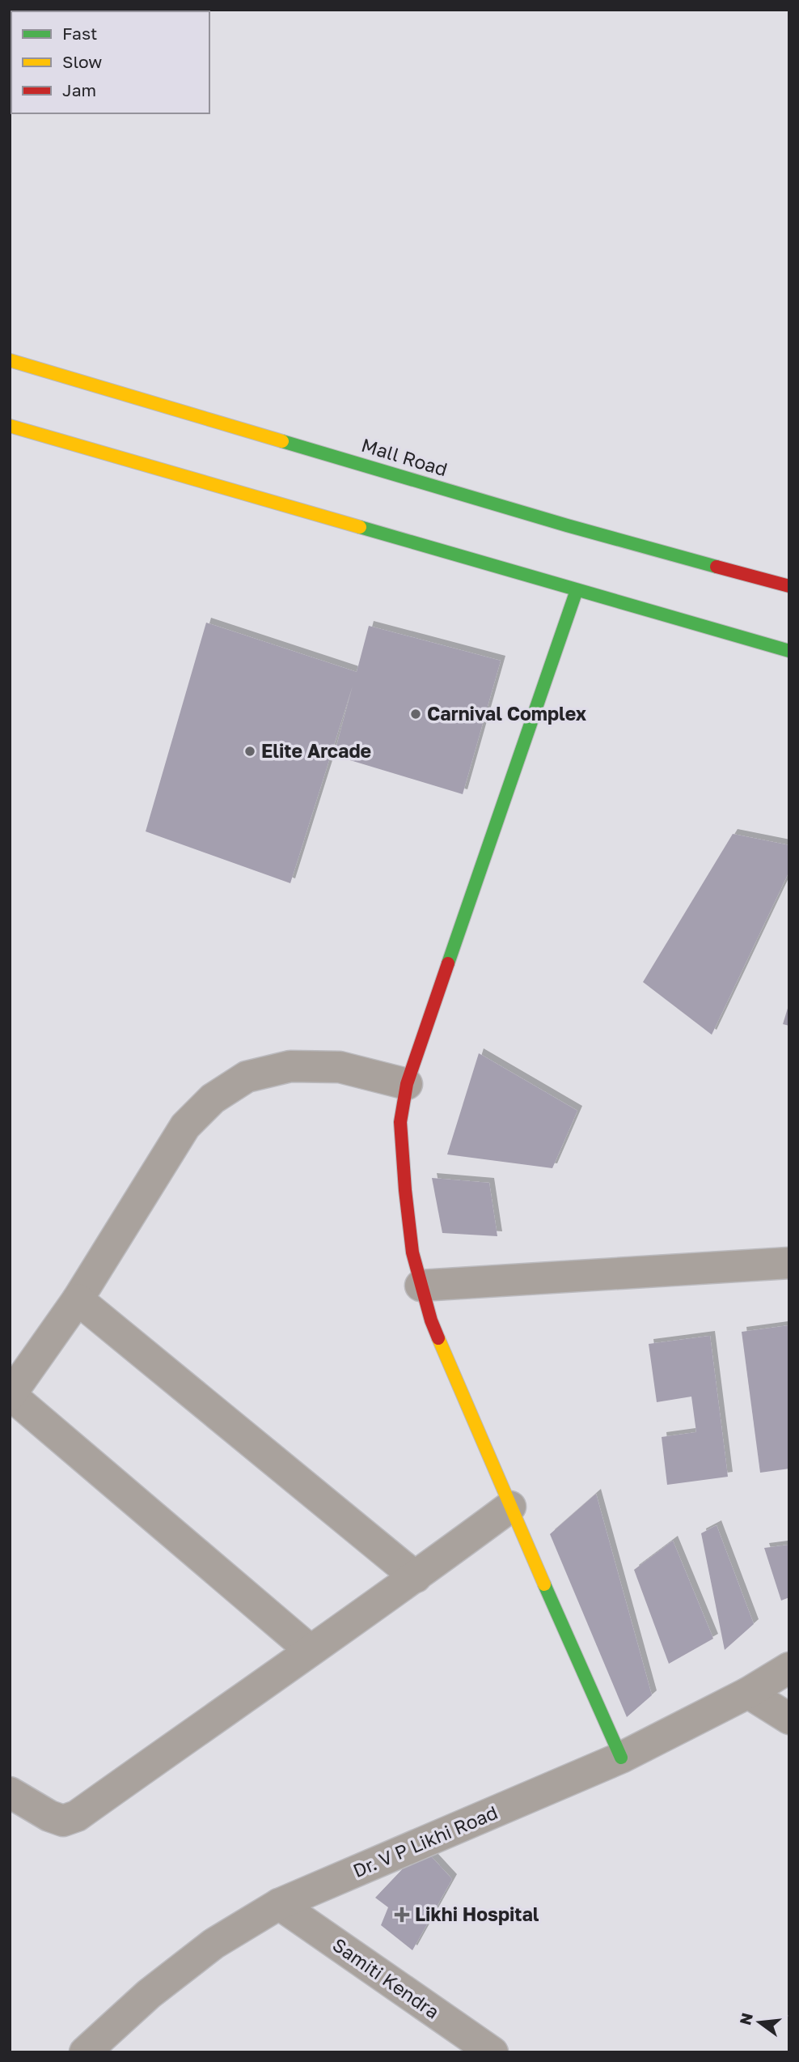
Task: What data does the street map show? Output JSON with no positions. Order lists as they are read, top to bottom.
{
  "streets": {
    "main road": ["Mall Road"],
    "street": ["Dr. V P Likhi Road", "Samiti Kendra"]
  },
  "crossings": [
    ["Dr. V P Likhi Road", "Samiti Kendra"]
  ],
  "places": {
    "other": ["Carnival Complex", "Elite Arcade"],
    "health": ["Likhi Hospital"]
  },
  "legend": ["Fast", "Slow", "Jam"],
  "north": "left"
}
